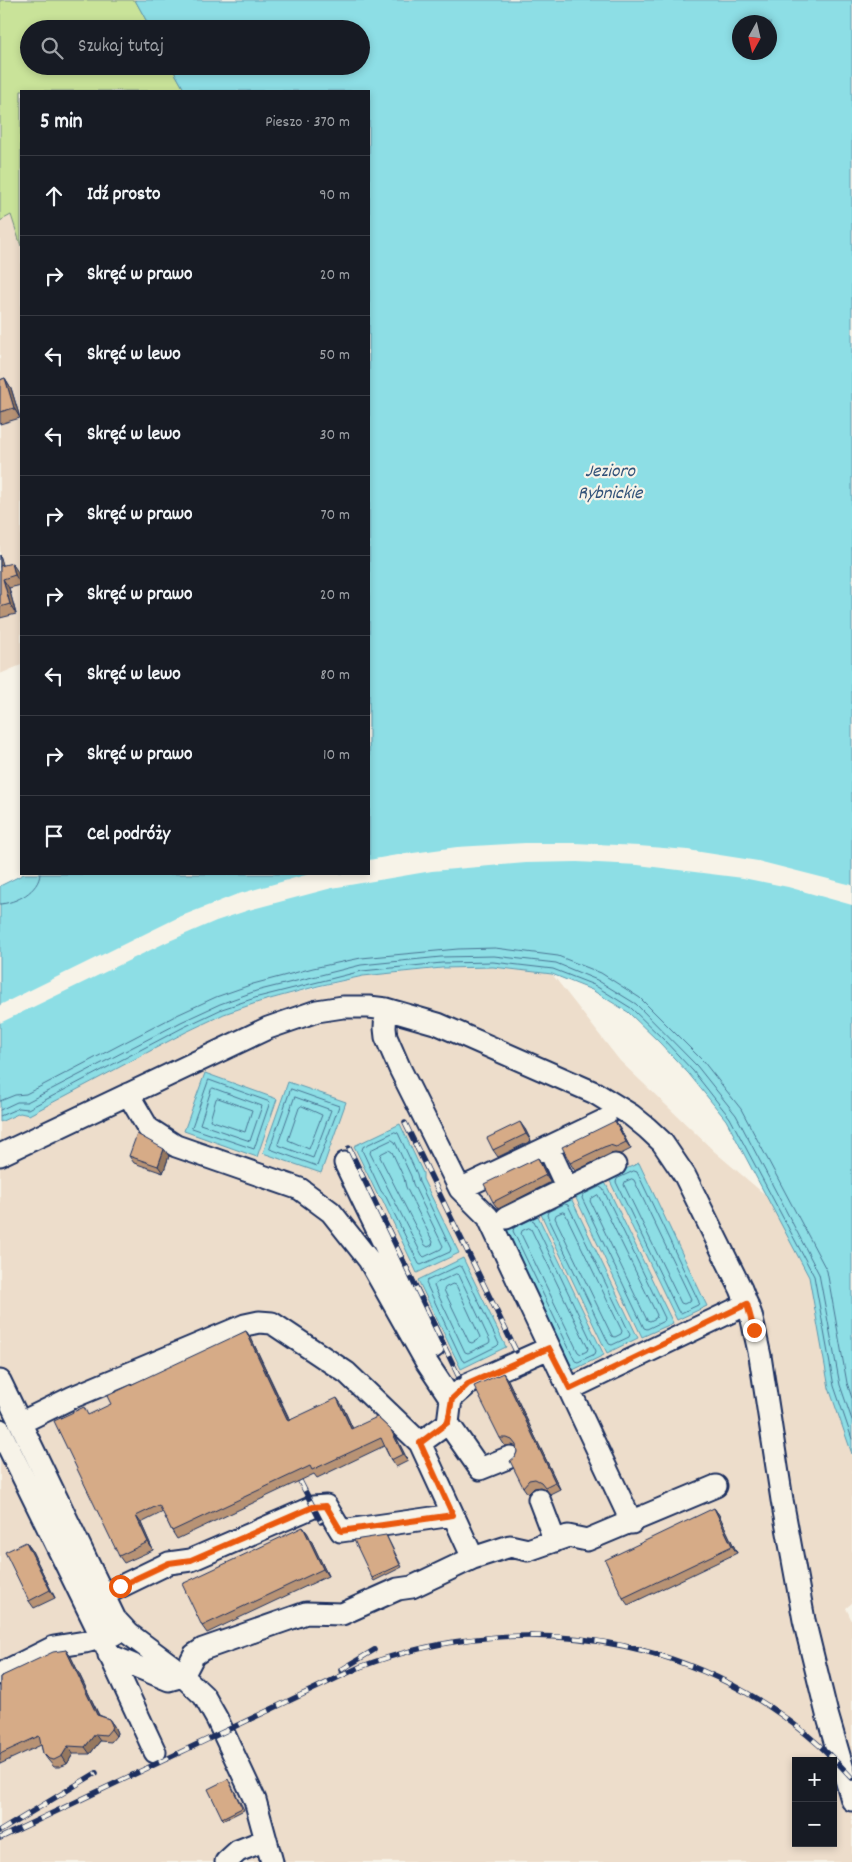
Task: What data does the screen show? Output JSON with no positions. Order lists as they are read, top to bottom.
{
  "water": ["Jezioro Rybnickie"],
  "north": "bottom",
  "page": {
    "search": "Szukaj tutaj",
    "heading": ["5 min", "Pieszo · 370 m"],
    "list": [
      ["Idź prosto", "90 m"],
      ["Skręć w prawo", "20 m"],
      ["Skręć w lewo", "50 m"],
      ["Skręć w lewo", "30 m"],
      ["Skręć w prawo", "70 m"],
      ["Skręć w prawo", "20 m"],
      ["Skręć w lewo", "80 m"],
      ["Skręć w prawo", "10 m"],
      "Cel podróży"
    ],
    "map_buttons": ["+", "−"]
  }
}
